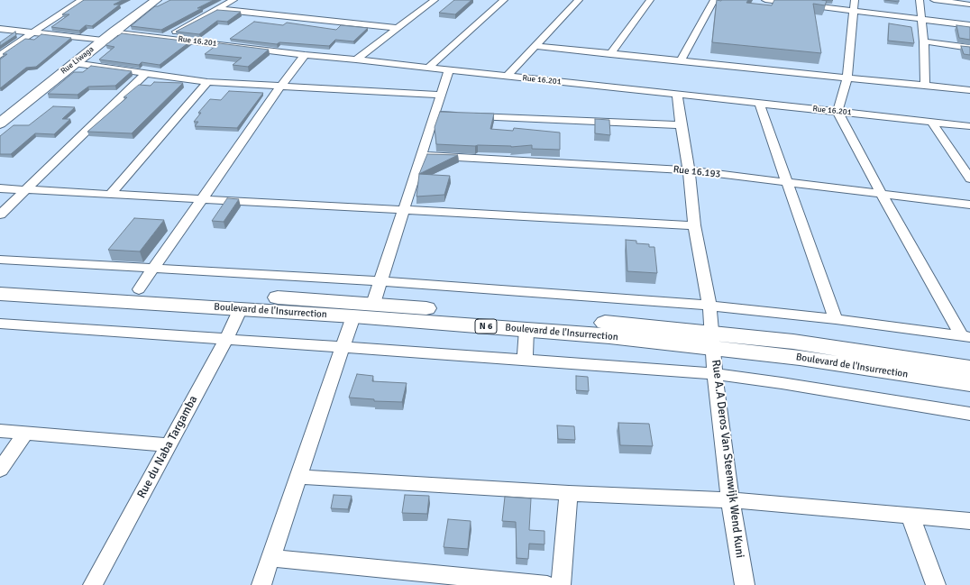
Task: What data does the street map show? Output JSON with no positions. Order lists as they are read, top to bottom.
{
  "streets": {
    "main road": ["Rue Liwaga", "Boulevard de l'Insurrection", "N 6"],
    "street": [
      "Rue 16.201",
      "Rue 16.193",
      "Rue du Naba Targamba",
      "Rue A.A Deros Van Steenwijk Wend Kuni"
    ]
  },
  "crossings": [
    ["Rue 16.201", "Rue Liwaga"],
    ["Rue 16.201", "Rue A.A Deros Van Steenwijk Wend Kuni"],
    ["Rue 16.193", "Rue A.A Deros Van Steenwijk Wend Kuni"],
    ["Boulevard de l'Insurrection", "Rue du Naba Targamba"],
    ["Boulevard de l'Insurrection", "Rue A.A Deros Van Steenwijk Wend Kuni"]
  ]
}
